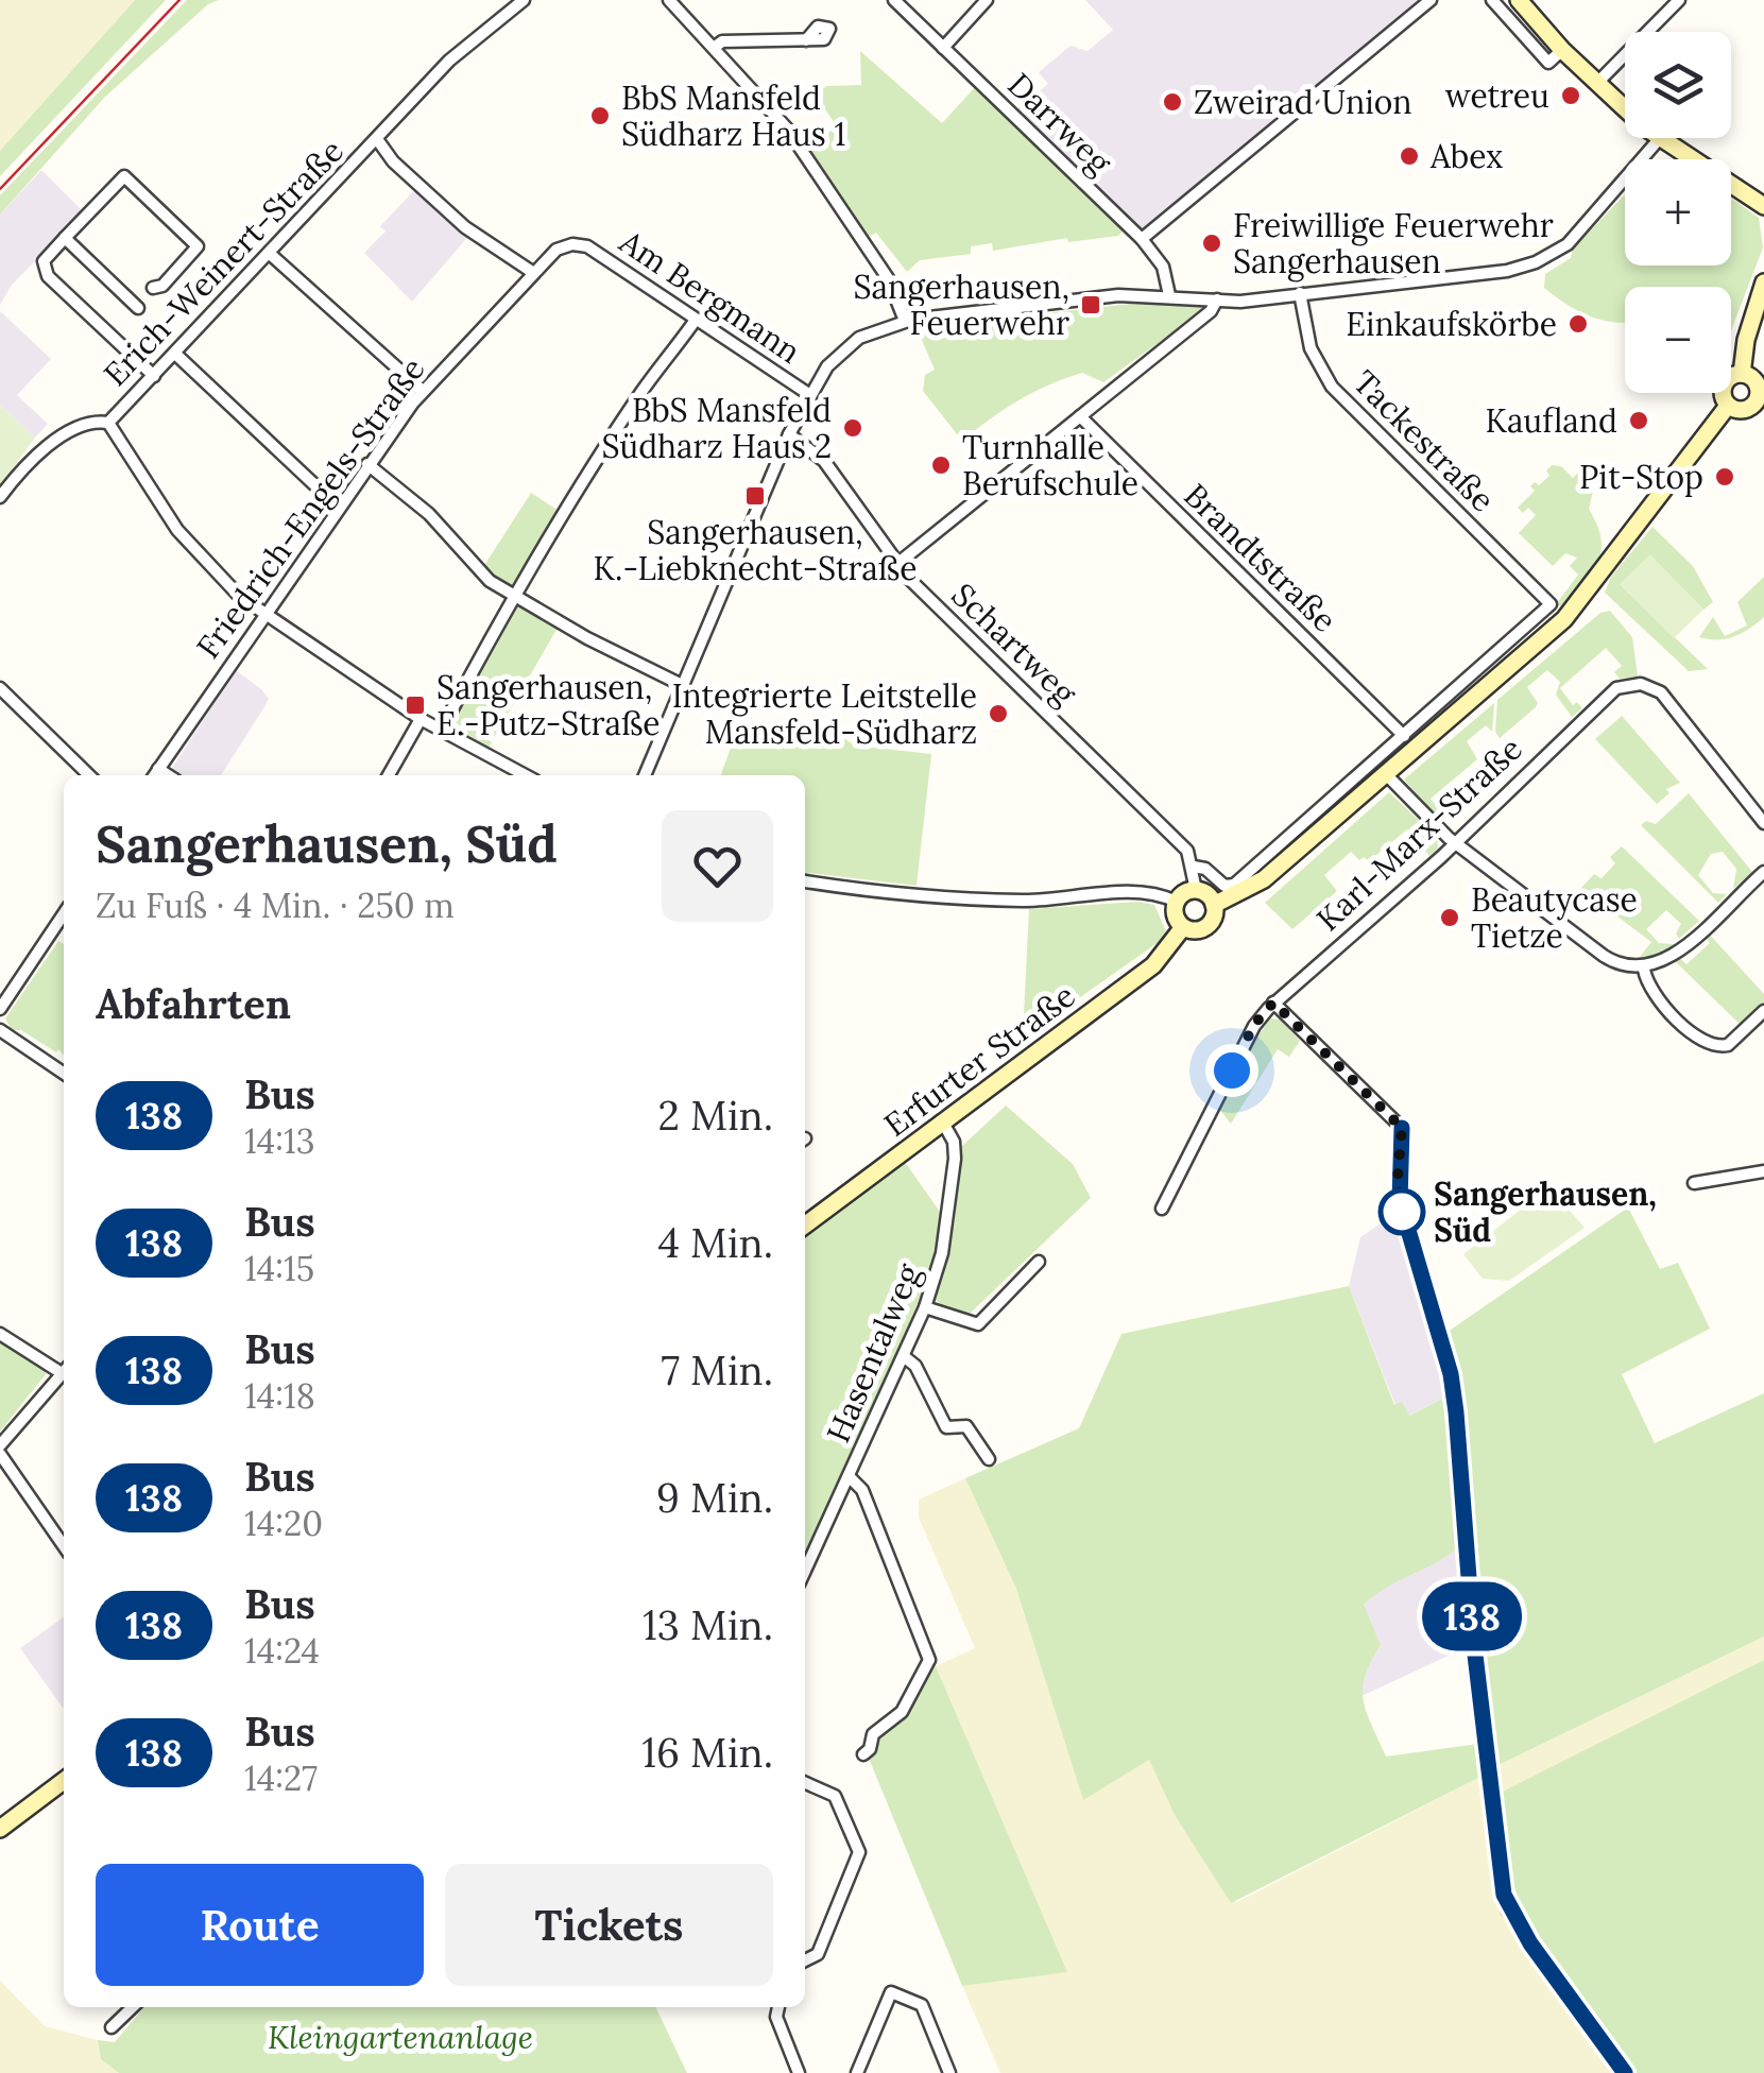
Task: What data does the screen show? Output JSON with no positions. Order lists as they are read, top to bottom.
{
  "streets": {
    "main road": ["Erfurter Straße"],
    "street": [
      "Darrweg",
      "Erich-Weinert-Straße",
      "Am Bergmann",
      "Tackestraße",
      "Friedrich-Engels-Straße",
      "Brandtstraße",
      "Schartweg",
      "Karl-Marx-Straße",
      "Hasentalweg"
    ]
  },
  "crossings": [
    ["Erich-Weinert-Straße", "Friedrich-Engels-Straße"],
    ["Am Bergmann", "Friedrich-Engels-Straße"],
    ["Erfurter Straße", "Hasentalweg"]
  ],
  "parks": ["Kleingartenanlage"],
  "places": {
    "other": [
      "wetreu",
      "Zweirad Union",
      "BbS Mansfeld Südharz Haus 1",
      "Abex",
      "Freiwillige Feuerwehr Sangerhausen",
      "Einkaufskörbe",
      "Kaufland",
      "BbS Mansfeld Südharz Haus 2",
      "Turnhalle Berufschule",
      "Pit-Stop",
      "Integrierte Leitstelle Mansfeld-Südharz",
      "Beautycase Tietze",
      "Sangerhausen, Süd"
    ],
    "transit": ["Sangerhausen, Feuerwehr", "Sangerhausen, K.-Liebknecht-Straße", "Sangerhausen, E.-Putz-Straße"]
  },
  "lines": ["bus line 138"],
  "page": {
    "on_map": "138",
    "map_buttons": ["+", "−"],
    "heading": [
      ["Sangerhausen, Süd", "Zu Fuß · 4 Min. · 250 m"],
      "Abfahrten"
    ],
    "list": [
      {
        "mark": "138",
        "name": "Bus",
        "note": "14:13",
        "value": "2 Min."
      },
      {
        "mark": "138",
        "name": "Bus",
        "note": "14:15",
        "value": "4 Min."
      },
      {
        "mark": "138",
        "name": "Bus",
        "note": "14:18",
        "value": "7 Min."
      },
      {
        "mark": "138",
        "name": "Bus",
        "note": "14:20",
        "value": "9 Min."
      },
      {
        "mark": "138",
        "name": "Bus",
        "note": "14:24",
        "value": "13 Min."
      },
      {
        "mark": "138",
        "name": "Bus",
        "note": "14:27",
        "value": "16 Min."
      }
    ],
    "buttons": ["Route", "Tickets"]
  }
}
